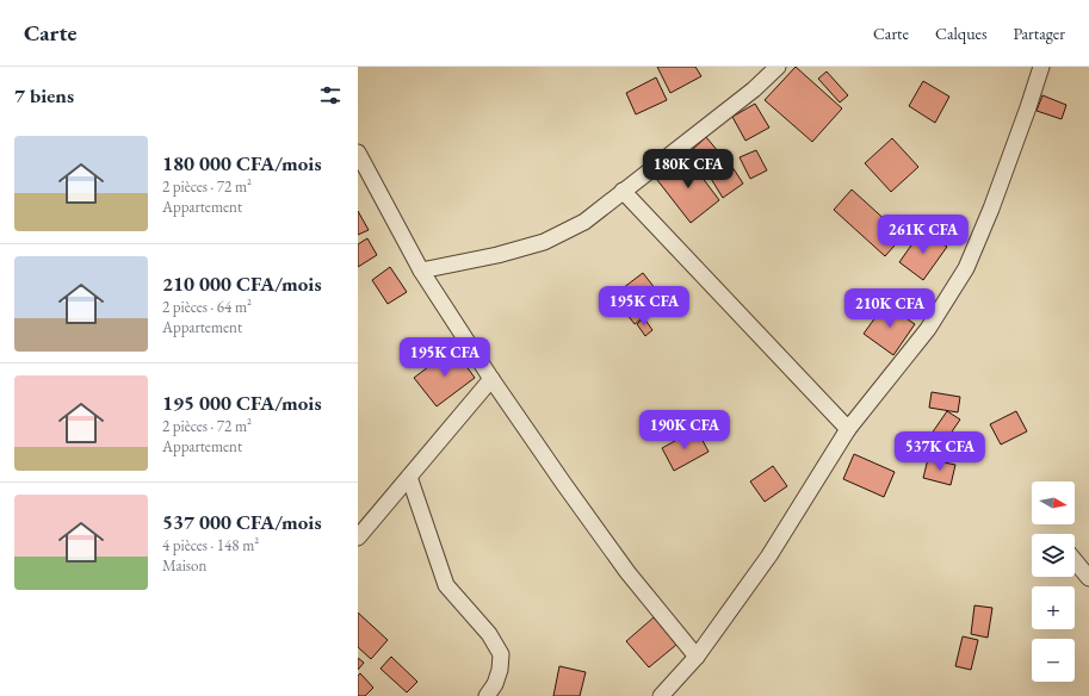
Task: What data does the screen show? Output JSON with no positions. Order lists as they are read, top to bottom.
{
  "north": "right",
  "page": {
    "header": "Carte",
    "nav": ["Carte", "Calques", "Partager"],
    "heading": "7 biens",
    "list": [
      {
        "name": "180 000 CFA/mois",
        "note": "2 pièces · 72 m² · Appartement"
      },
      {
        "name": "210 000 CFA/mois",
        "note": "2 pièces · 64 m² · Appartement"
      },
      {
        "name": "195 000 CFA/mois",
        "note": "2 pièces · 72 m² · Appartement"
      },
      {
        "name": "537 000 CFA/mois",
        "note": "4 pièces · 148 m² · Maison"
      }
    ],
    "price": [
      "180K CFA",
      "261K CFA",
      "195K CFA",
      "210K CFA",
      "195K CFA",
      "190K CFA",
      "537K CFA"
    ],
    "map_buttons": ["+", "−"]
  }
}
